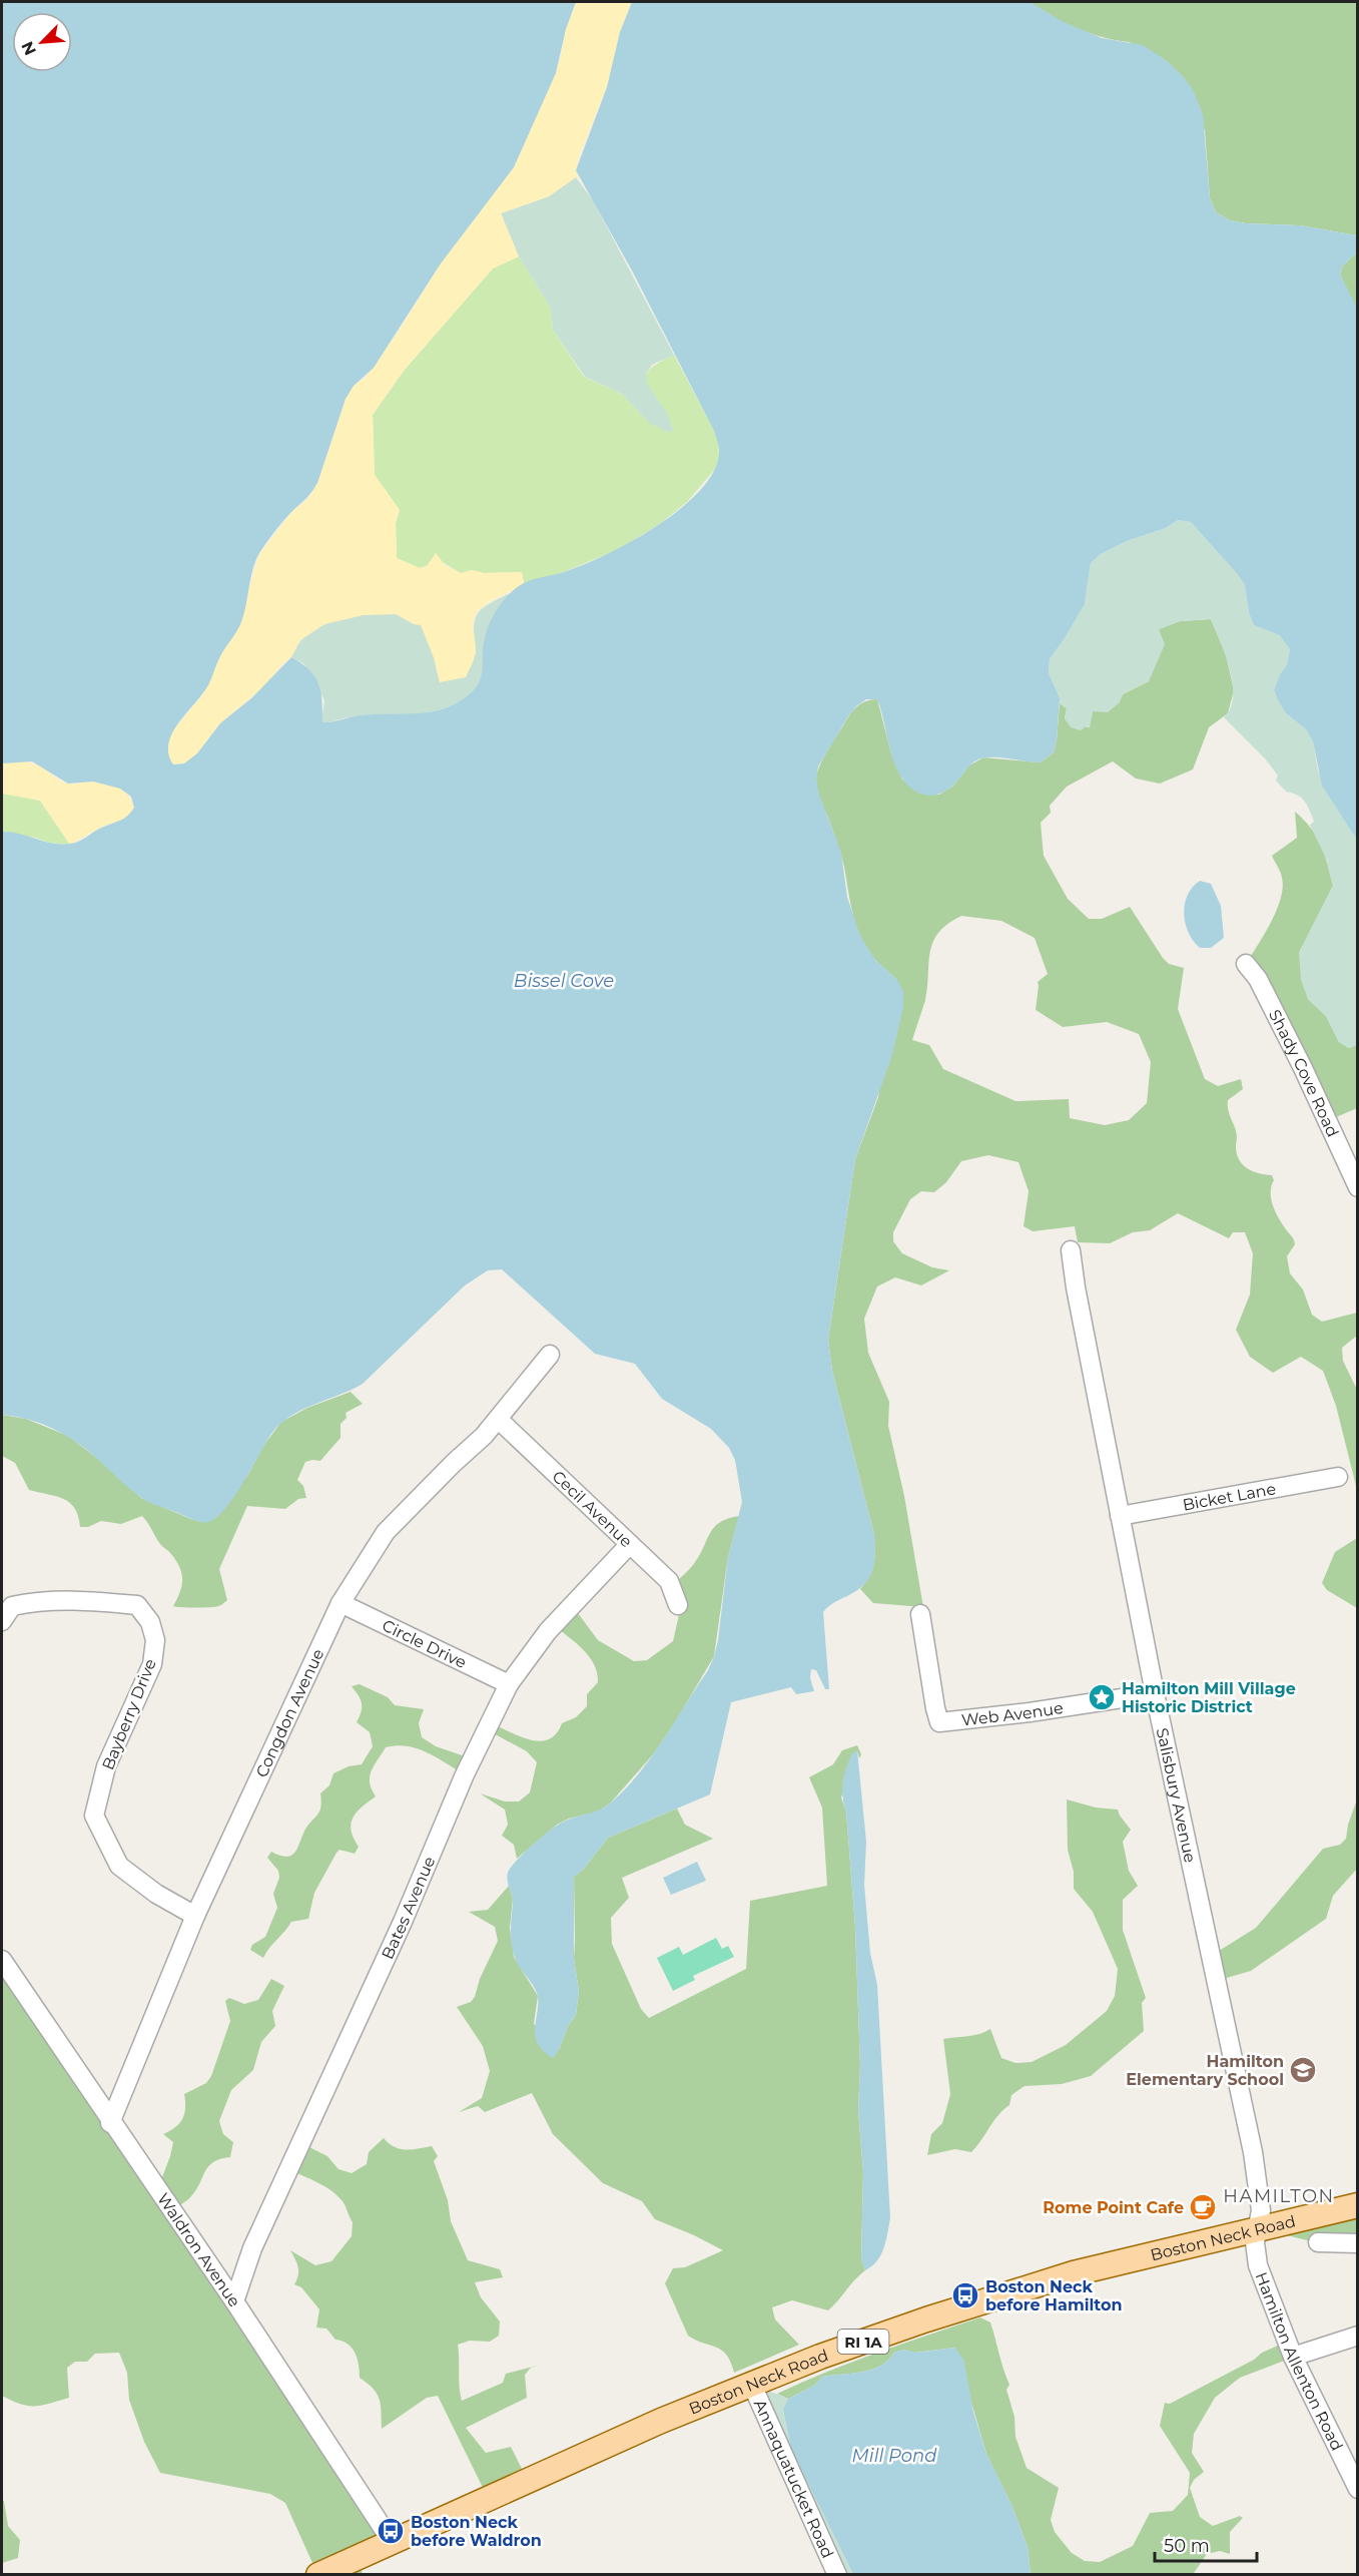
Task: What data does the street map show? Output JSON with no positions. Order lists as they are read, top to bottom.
{
  "streets": {
    "main road": ["Boston Neck Road", "RI 1A"],
    "street": [
      "Shady Cove Road",
      "Bicket Lane",
      "Cecil Avenue",
      "Circle Drive",
      "Congdon Avenue",
      "Bayberry Drive",
      "Web Avenue",
      "Salisbury Avenue",
      "Bates Avenue",
      "Waldron Avenue",
      "Hamilton Allenton Road",
      "Annaquatucket Road"
    ]
  },
  "crossings": [
    ["Bicket Lane", "Salisbury Avenue"],
    ["Cecil Avenue", "Congdon Avenue"],
    ["Cecil Avenue", "Bates Avenue"],
    ["Circle Drive", "Congdon Avenue"],
    ["Circle Drive", "Bates Avenue"],
    ["Congdon Avenue", "Bayberry Drive"],
    ["Congdon Avenue", "Waldron Avenue"],
    ["Web Avenue", "Salisbury Avenue"],
    ["Salisbury Avenue", "Boston Neck Road"],
    ["Salisbury Avenue", "Hamilton Allenton Road"],
    ["Bates Avenue", "Waldron Avenue"],
    ["Boston Neck Road", "Waldron Avenue"],
    ["Boston Neck Road", "Hamilton Allenton Road"],
    ["Boston Neck Road", "Annaquatucket Road"]
  ],
  "districts": ["HAMILTON"],
  "water": ["Bissel Cove", "Mill Pond"],
  "places": {
    "place": ["Hamilton Mill Village Historic District"],
    "school or university": ["Hamilton Elementary School"],
    "cafe": ["Rome Point Cafe"],
    "bus stop": ["Boston Neck before Hamilton", "Boston Neck before Waldron"]
  },
  "scale_bar": "50 m",
  "north": "bottom left"
}
